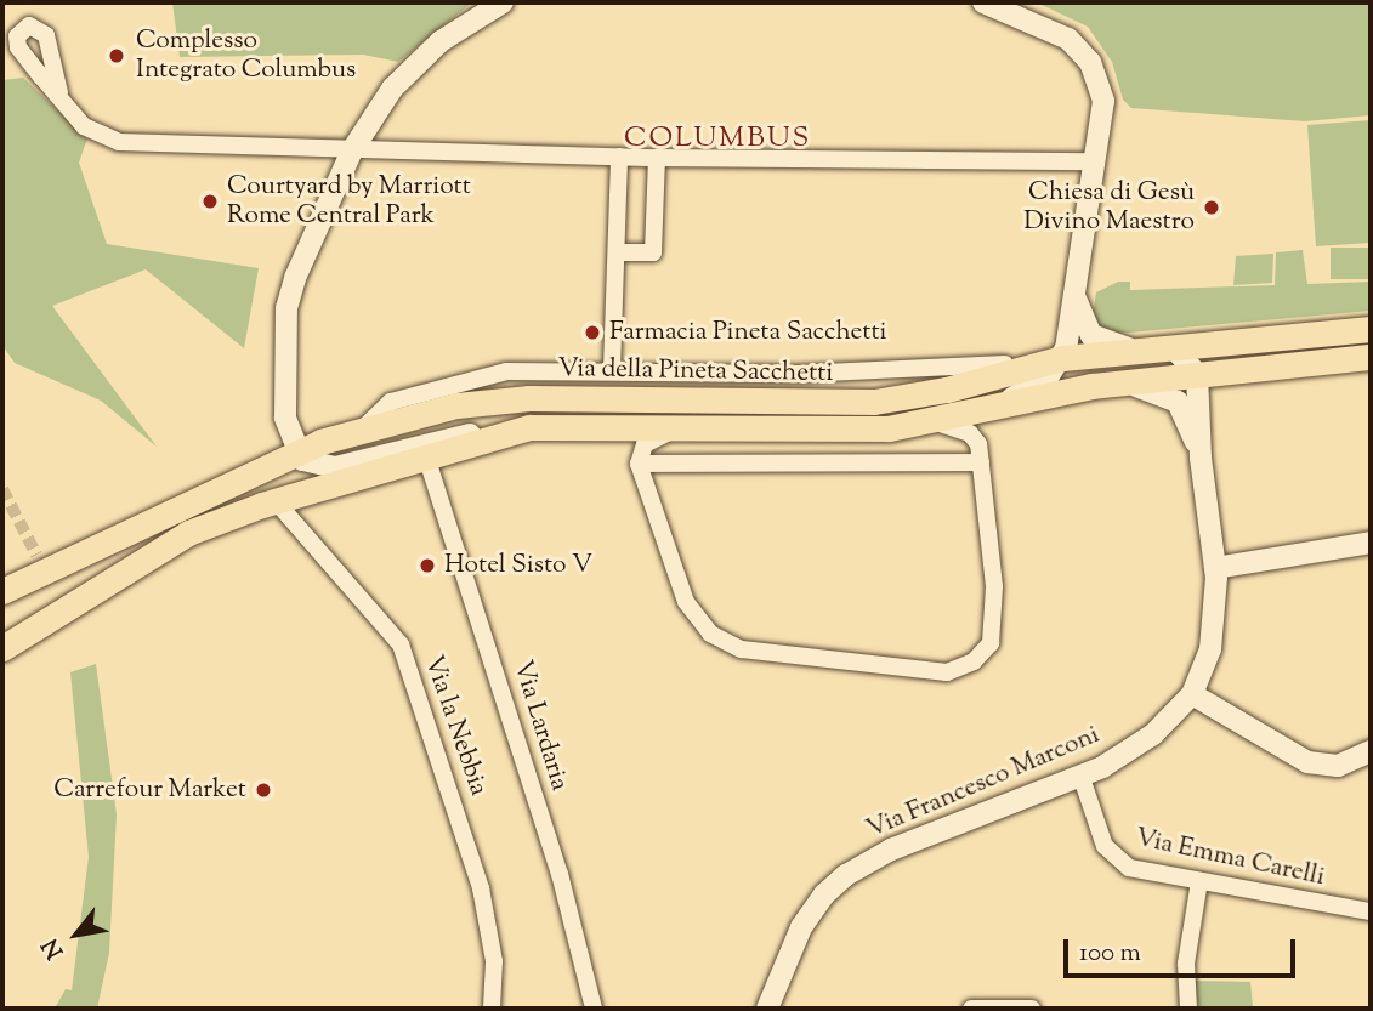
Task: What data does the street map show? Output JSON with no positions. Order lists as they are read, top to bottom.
{
  "streets": {
    "main road": ["Via della Pineta Sacchetti"],
    "street": [
      "Via la Nebbia",
      "Via Lardaria",
      "Via Francesco Marconi",
      "Via Emma Carelli"
    ]
  },
  "crossings": [
    ["Via Francesco Marconi", "Via Emma Carelli"]
  ],
  "districts": ["COLUMBUS"],
  "places": [
    "Complesso Integrato Columbus",
    "Courtyard by Marriott Rome Central Park",
    "Chiesa di Gesù Divino Maestro",
    "Farmacia Pineta Sacchetti",
    "Hotel Sisto V",
    "Carrefour Market"
  ],
  "scale_bar": "100 m",
  "north": "bottom left"
}
